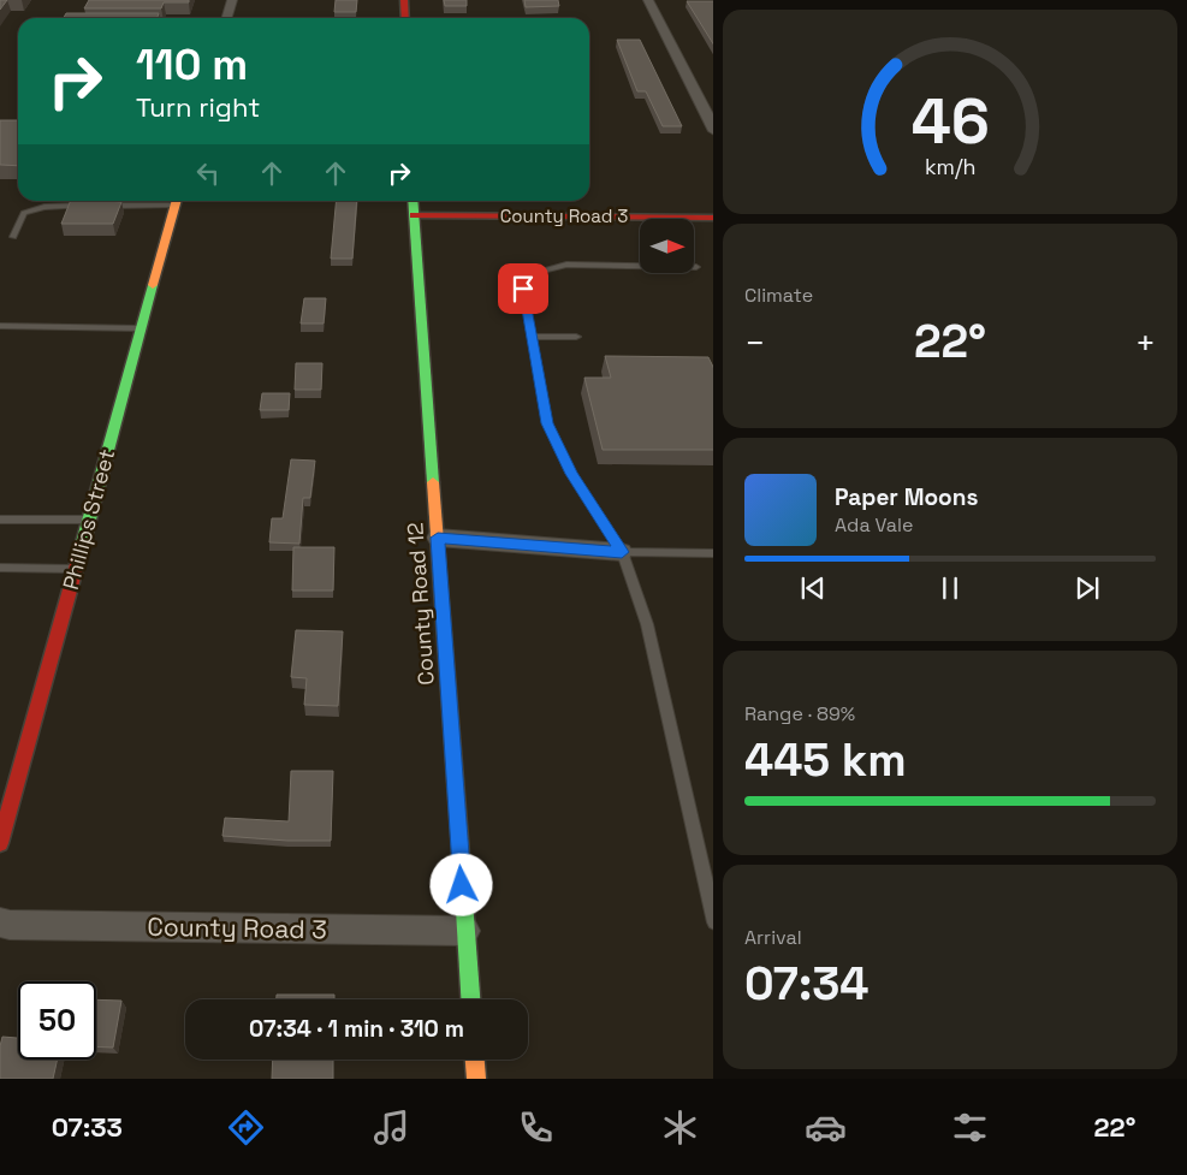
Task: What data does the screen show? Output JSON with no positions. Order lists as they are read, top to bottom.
{
  "streets": {
    "street": ["County Road 3", "Phillips Street", "County Road 12"]
  },
  "crossings": [
    ["County Road 3", "County Road 12"]
  ],
  "north": "right",
  "page": {
    "turn": ["110 m", "Turn right"],
    "tile": [
      "Climate",
      ["Range · 89%", "445 km"],
      ["Arrival", "07:34"]
    ],
    "heat": ["−", "22°", "+"],
    "song": ["Paper Moons", "Ada Vale"],
    "limit": "50",
    "trip": "07:34 · 1 min · 310 m",
    "tabs": ["07:33", "22°"],
    "gauge": ["46", "km/h"]
  }
}
